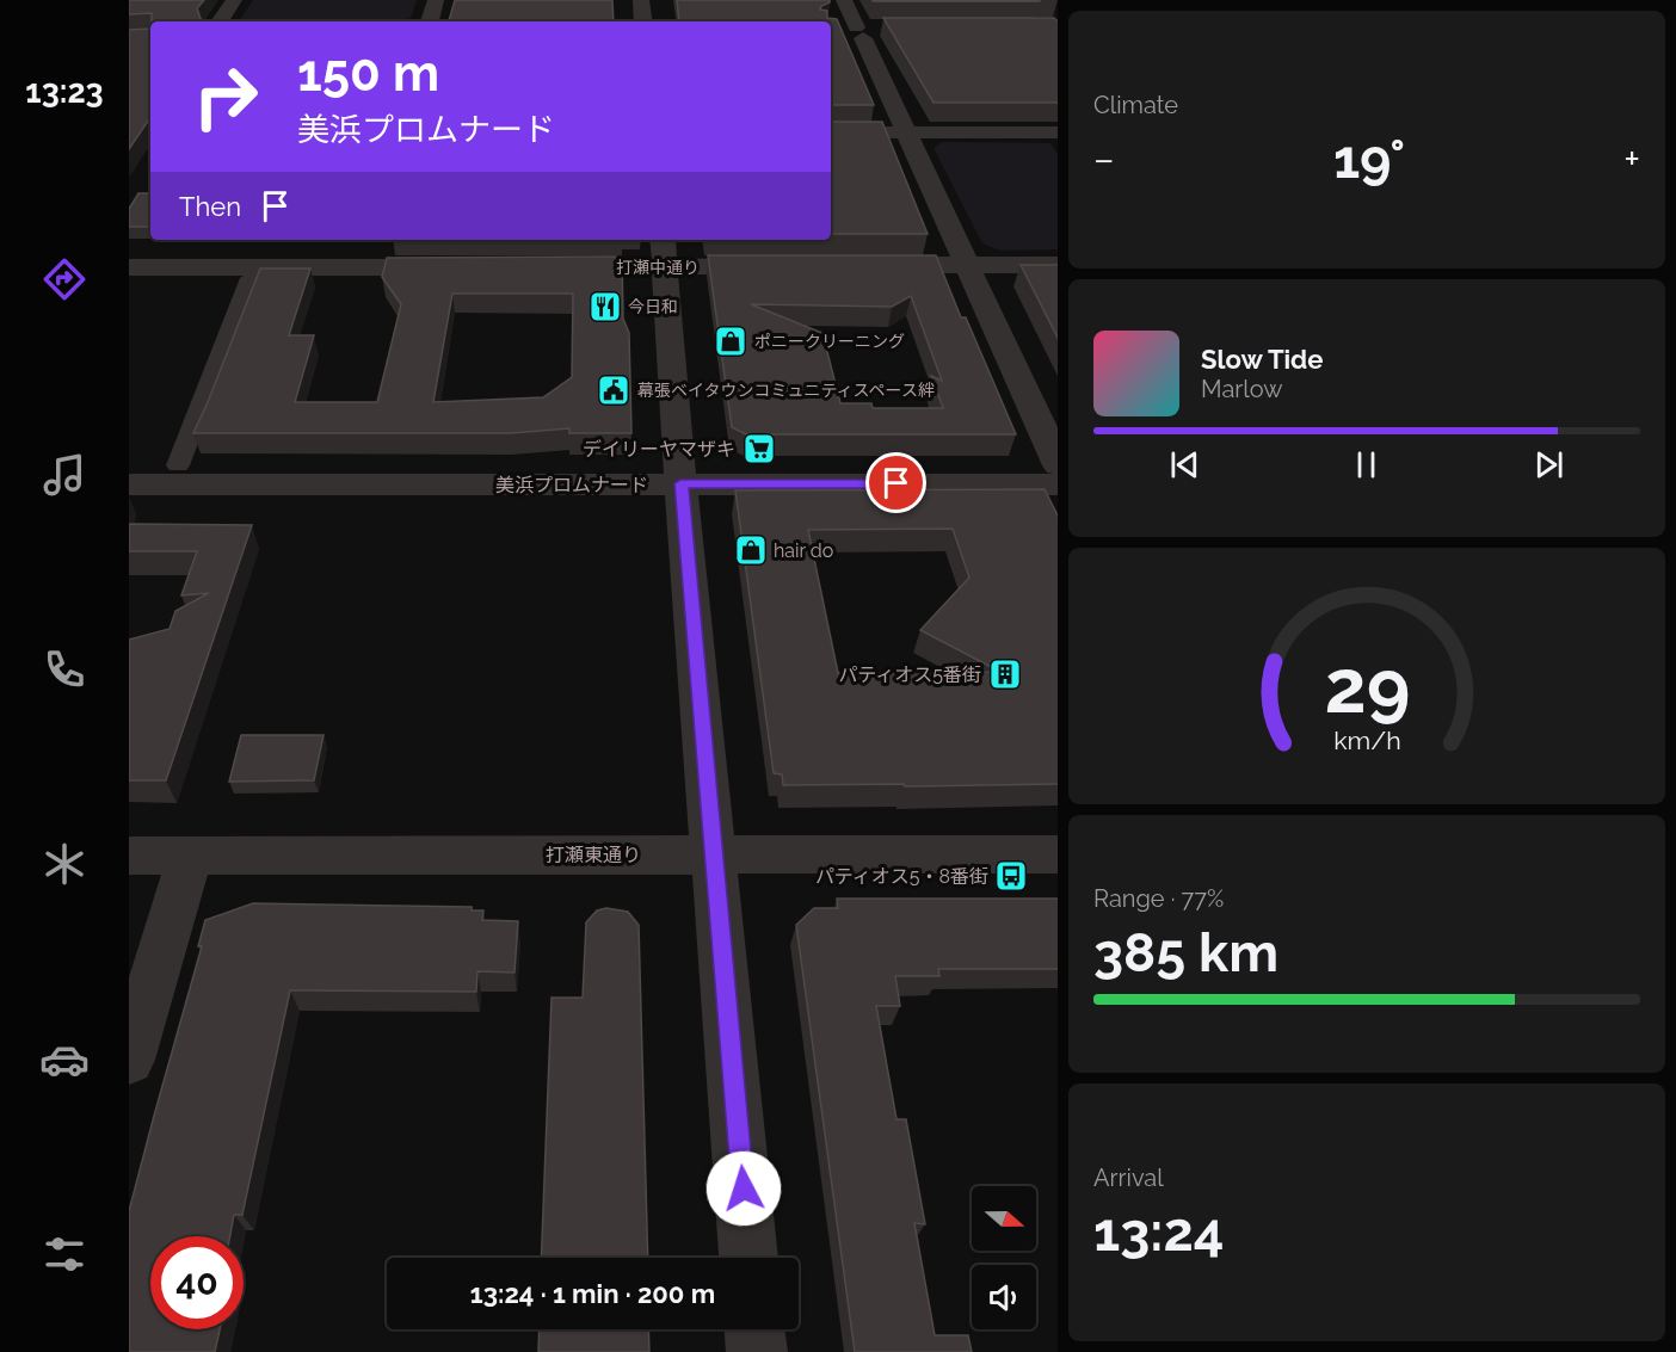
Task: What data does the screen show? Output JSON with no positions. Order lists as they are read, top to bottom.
{
  "streets": {
    "street": ["打瀬中通り", "美浜プロムナード", "打瀬東通り"]
  },
  "places": {
    "restaurant": ["今日和"],
    "shop": ["ポニークリーニング", "hair do"],
    "public building": ["幕張ベイタウンコミュニティスペース絆"],
    "supermarket": ["デイリーヤマザキ"],
    "building": ["パティオス5番街"],
    "bus stop": ["パティオス5・8番街"]
  },
  "north": "right",
  "page": {
    "tabs": "13:23",
    "tile": [
      "Climate",
      ["Range · 77%", "385 km"],
      ["Arrival", "13:24"]
    ],
    "turn": ["150 m", "美浜プロムナード"],
    "heat": ["−", "19°", "+"],
    "then": "Then",
    "song": ["Slow Tide", "Marlow"],
    "limit": "40",
    "trip": "13:24 · 1 min · 200 m",
    "gauge": ["29", "km/h"]
  }
}
